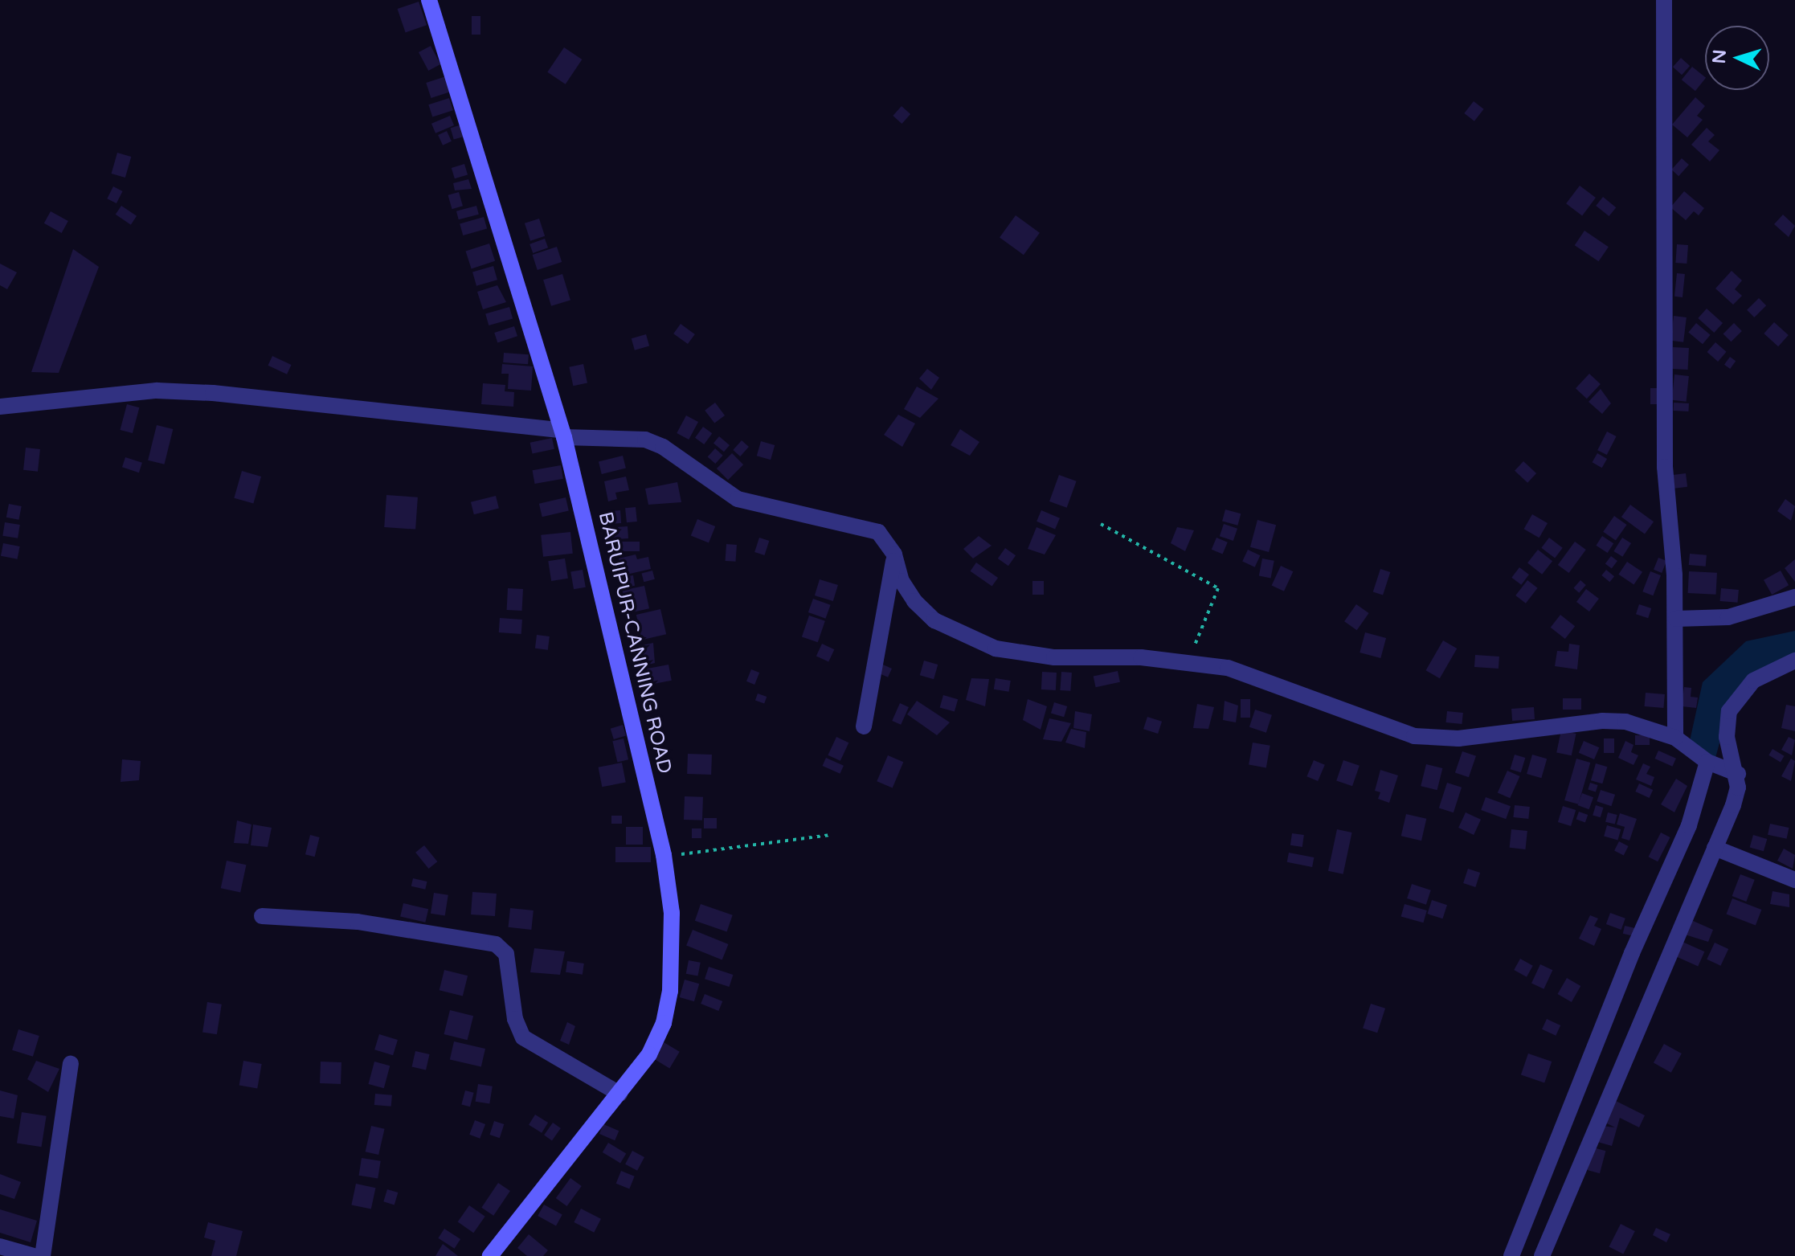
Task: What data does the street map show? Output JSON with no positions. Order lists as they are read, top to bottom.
{
  "streets": {
    "main road": ["BARUIPUR-CANNING ROAD"]
  },
  "north": "left"
}
